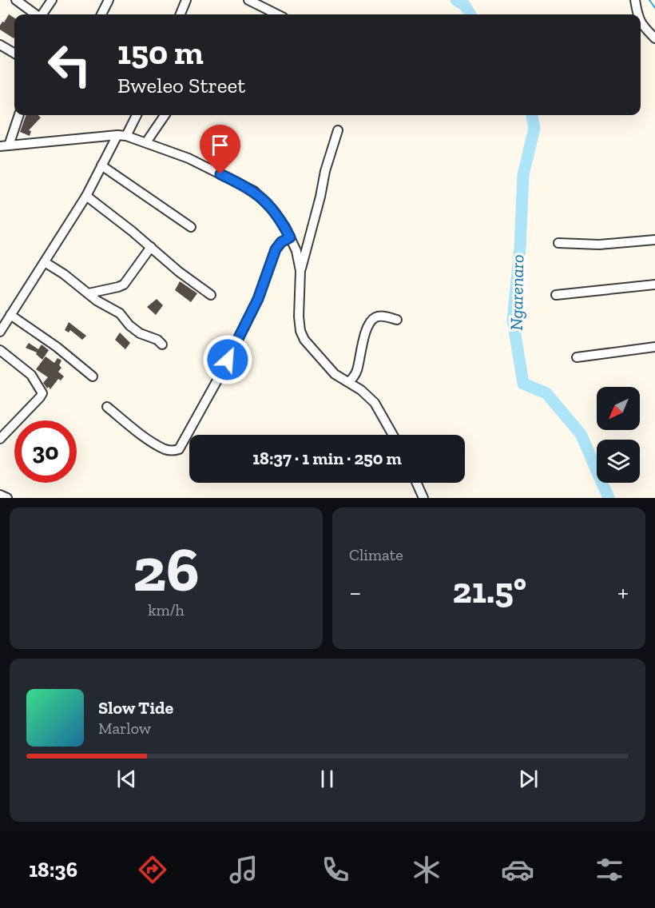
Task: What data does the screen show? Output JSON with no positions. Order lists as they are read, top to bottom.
{
  "water": ["Ngarenaro"],
  "north": "bottom left",
  "page": {
    "turn": ["150 m", "Bweleo Street"],
    "limit": "30",
    "trip": "18:37 · 1 min · 250 m",
    "tile": [
      ["26", "km/h"],
      "Climate"
    ],
    "heat": ["−", "21.5°", "+"],
    "song": ["Slow Tide", "Marlow"],
    "tabs": "18:36"
  }
}
